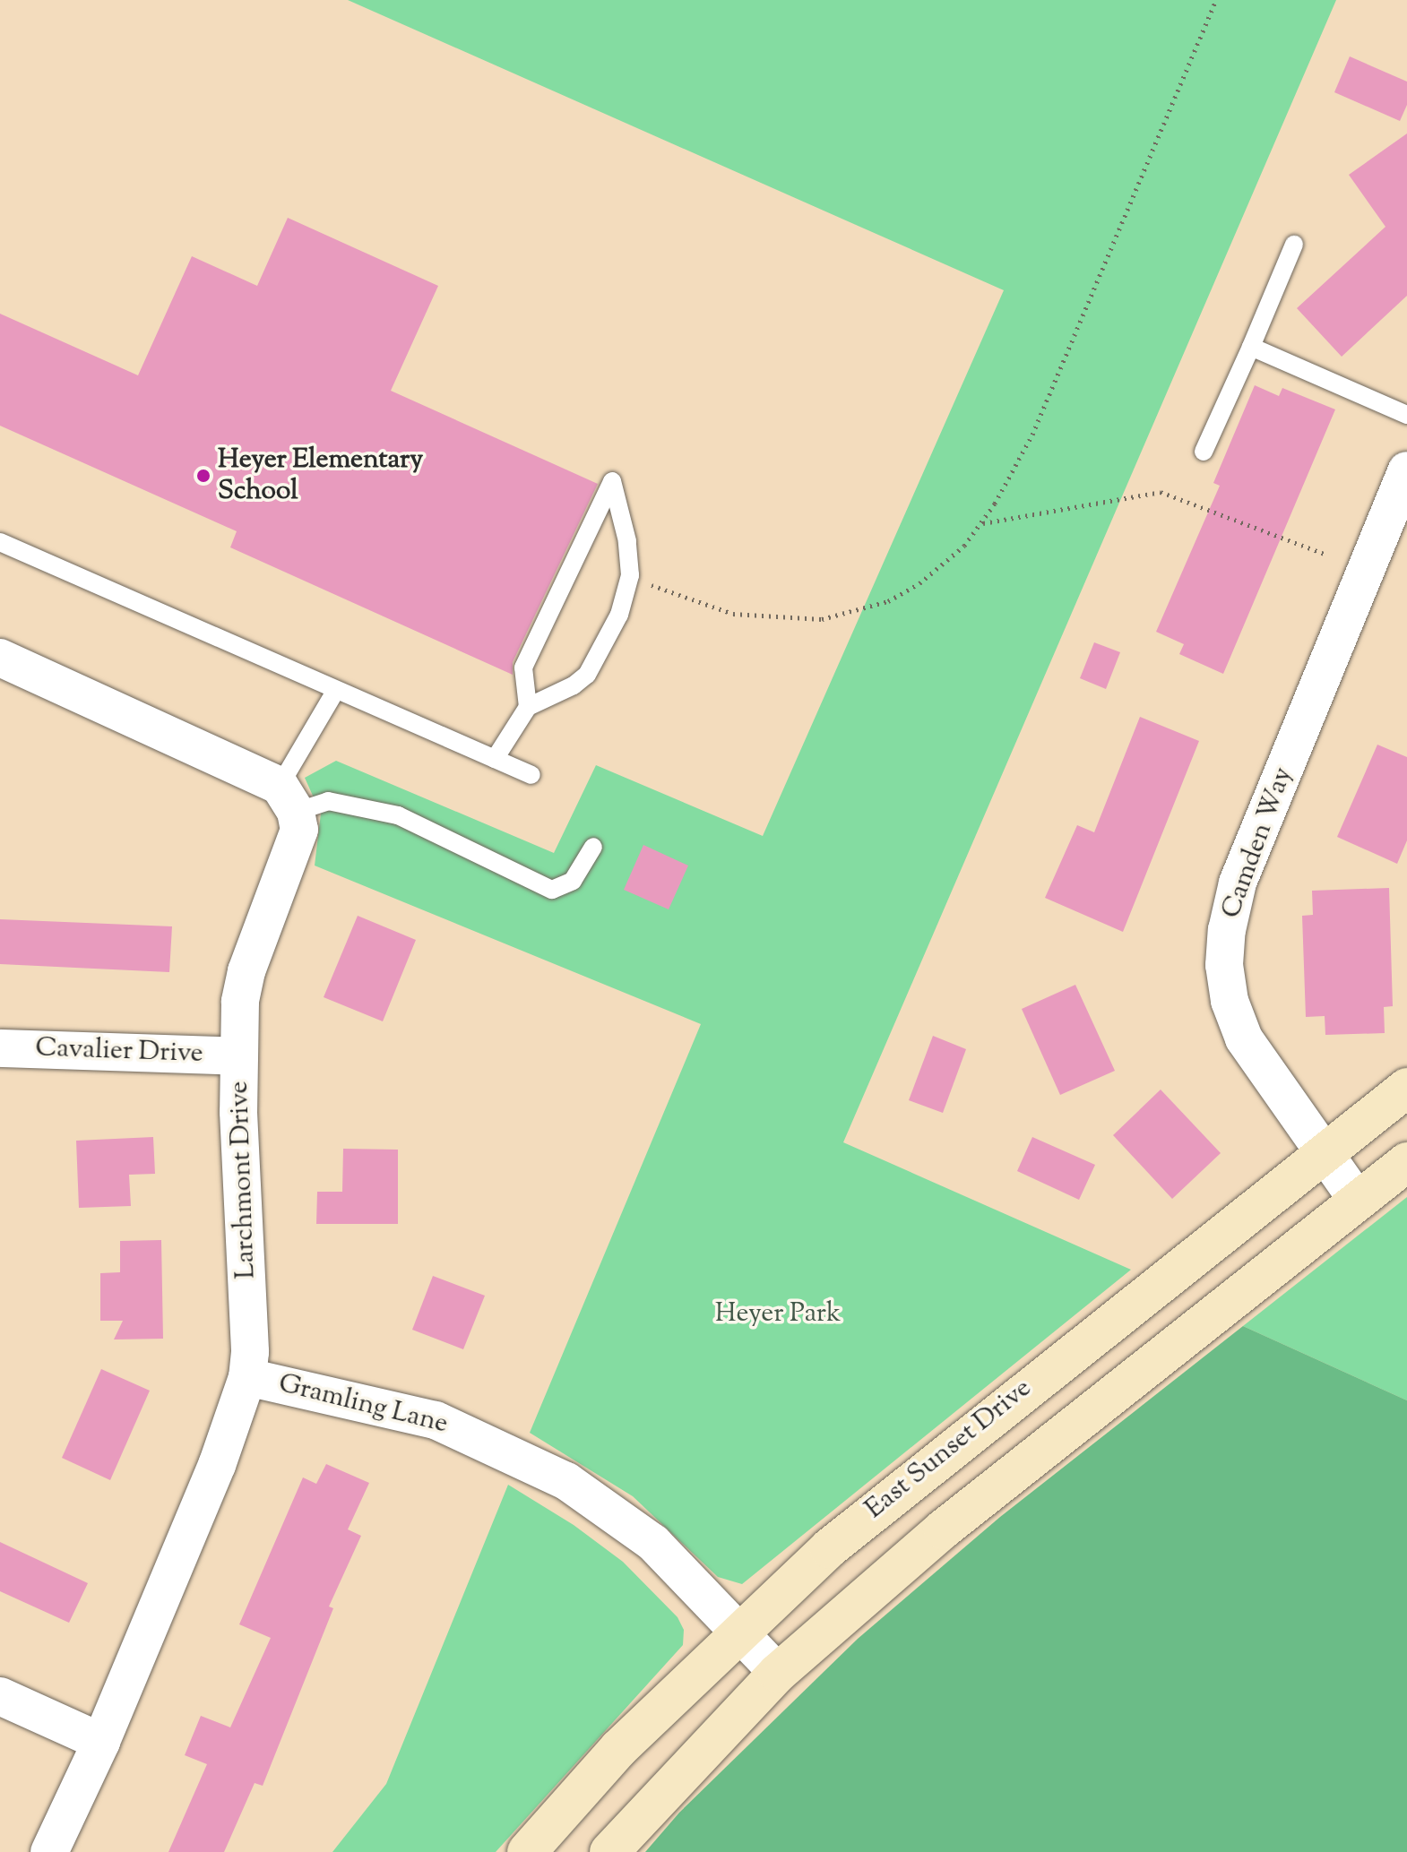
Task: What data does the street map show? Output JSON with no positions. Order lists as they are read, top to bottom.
{
  "streets": {
    "main road": ["East Sunset Drive"],
    "street": [
      "Camden Way",
      "Cavalier Drive",
      "Larchmont Drive",
      "Gramling Lane"
    ]
  },
  "crossings": [
    ["Camden Way", "East Sunset Drive"],
    ["Cavalier Drive", "Larchmont Drive"],
    ["Larchmont Drive", "Gramling Lane"],
    ["Gramling Lane", "East Sunset Drive"]
  ],
  "parks": ["Heyer Park"],
  "places": ["Heyer Elementary School"]
}
